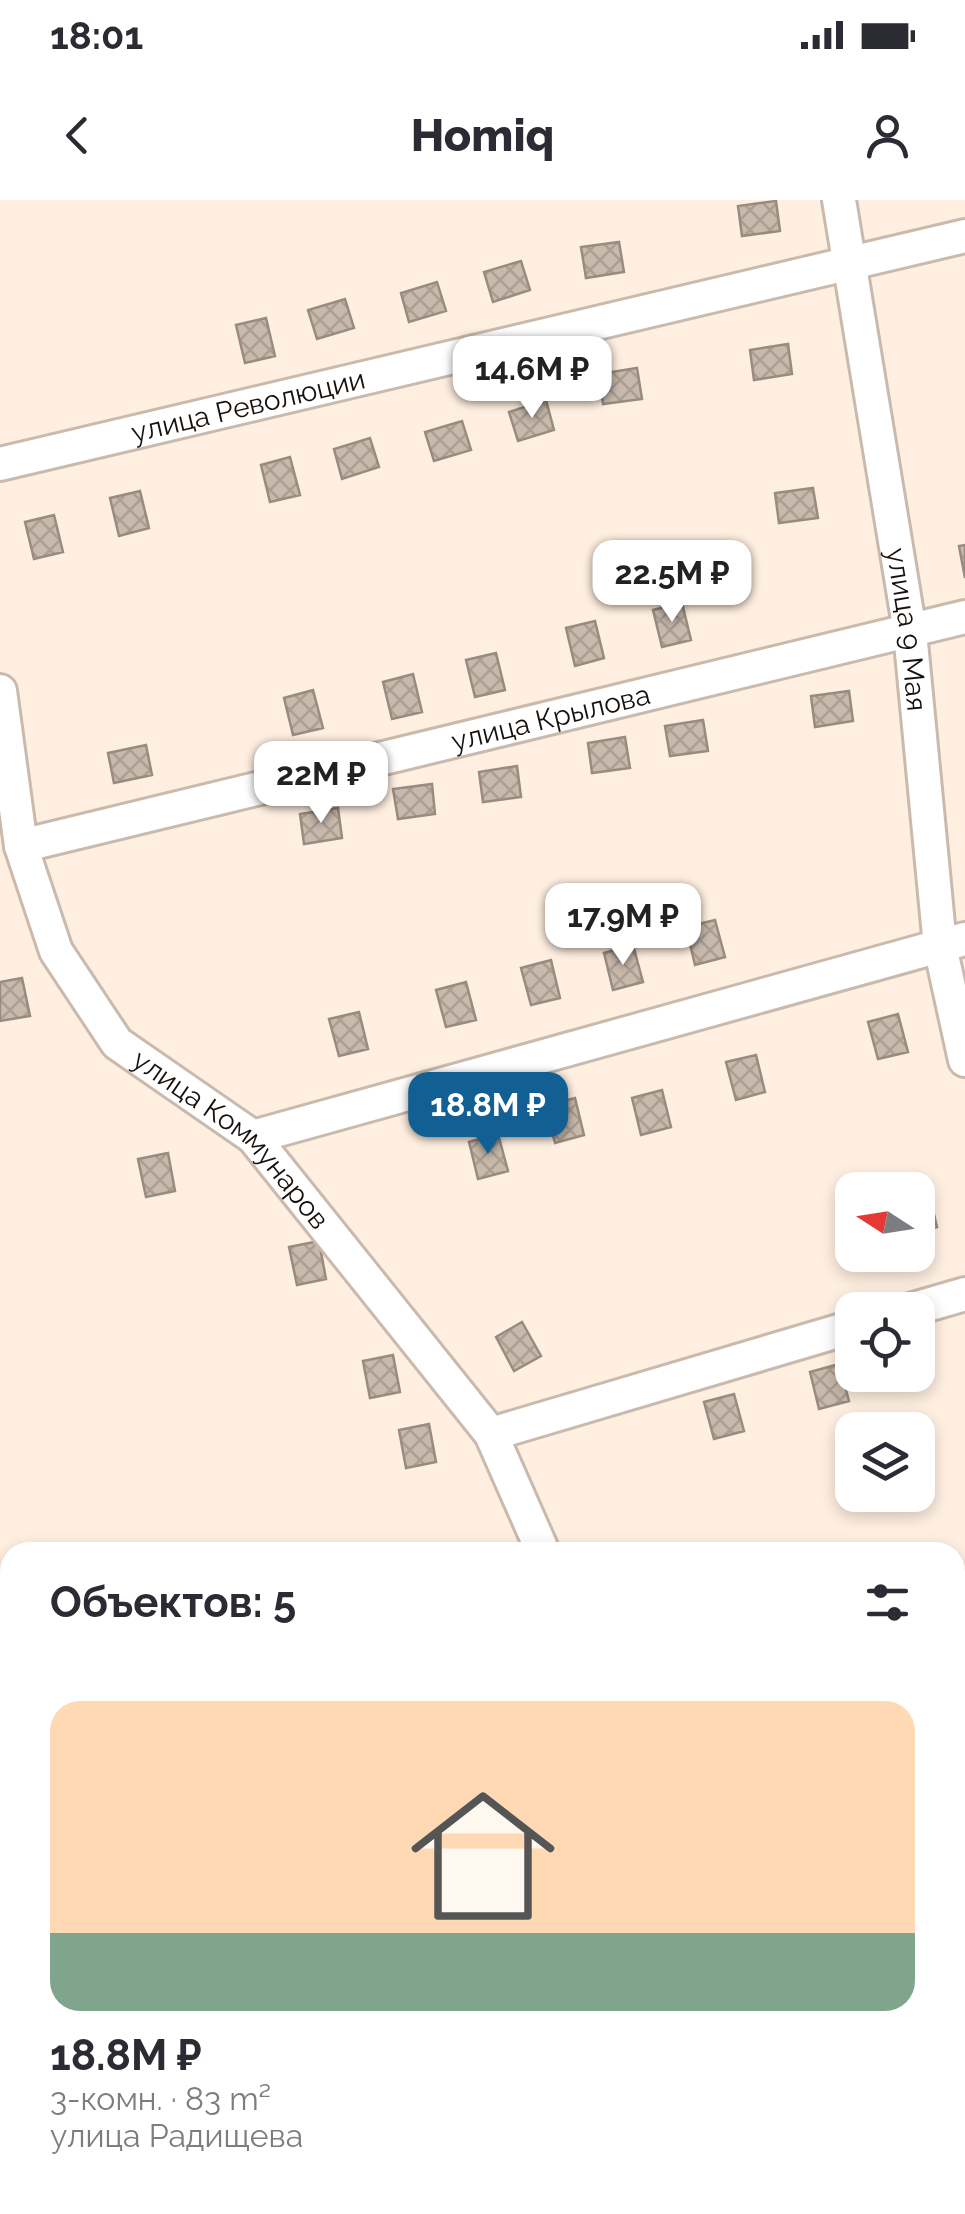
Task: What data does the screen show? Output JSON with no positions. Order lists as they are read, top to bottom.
{
  "streets": {
    "street": [
      "улица Революции",
      "улица 9 Мая",
      "улица Крылова",
      "улица Коммунаров"
    ]
  },
  "crossings": [
    ["улица Революции", "улица 9 Мая"],
    ["улица 9 Мая", "улица Крылова"],
    ["улица Крылова", "улица Коммунаров"]
  ],
  "north": "left",
  "page": {
    "status": "18:01",
    "header": "Homiq",
    "price": [
      "14.6M ₽",
      "22.5M ₽",
      "22M ₽",
      "17.9M ₽",
      "18.8M ₽"
    ],
    "heading": "Объектов: 5",
    "list": [
      {
        "name": "18.8M ₽",
        "note": "3-комн. · 83 m² · улица Радищева"
      }
    ]
  }
}
